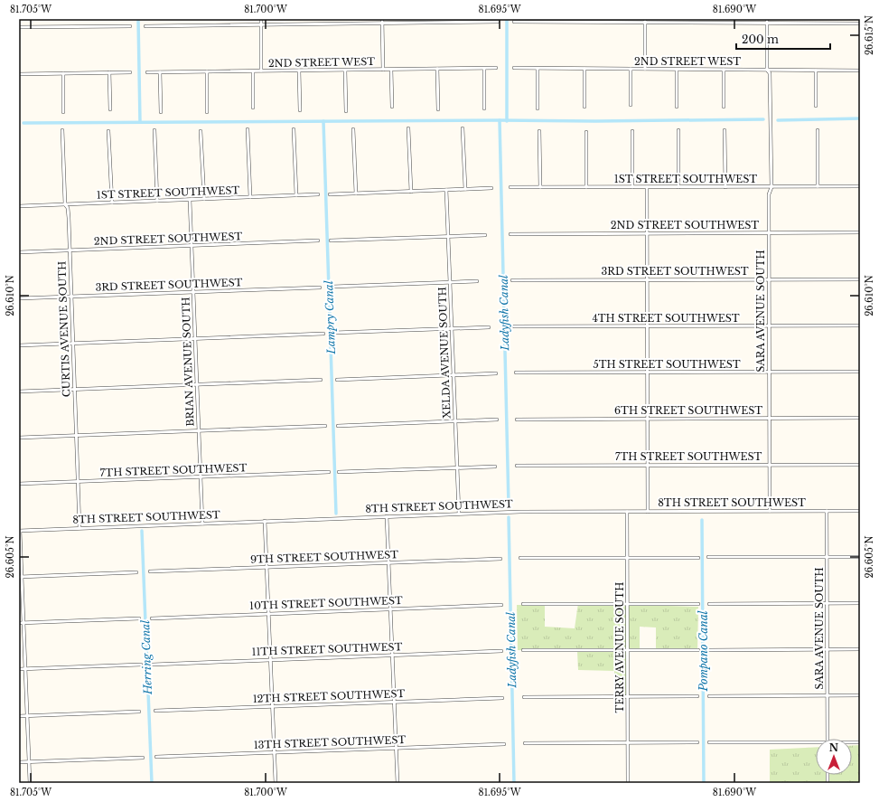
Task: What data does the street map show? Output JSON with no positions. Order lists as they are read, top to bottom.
{
  "streets": {
    "street": [
      "2ND STREET WEST",
      "1ST STREET SOUTHWEST",
      "2ND STREET SOUTHWEST",
      "3RD STREET SOUTHWEST",
      "SARA AVENUE SOUTH",
      "4TH STREET SOUTHWEST",
      "CURTIS AVENUE SOUTH",
      "XELDA AVENUE SOUTH",
      "BRIAN AVENUE SOUTH",
      "5TH STREET SOUTHWEST",
      "6TH STREET SOUTHWEST",
      "7TH STREET SOUTHWEST",
      "8TH STREET SOUTHWEST",
      "9TH STREET SOUTHWEST",
      "10TH STREET SOUTHWEST",
      "TERRY AVENUE SOUTH",
      "11TH STREET SOUTHWEST",
      "12TH STREET SOUTHWEST",
      "13TH STREET SOUTHWEST"
    ]
  },
  "crossings": [
    ["2ND STREET WEST", "SARA AVENUE SOUTH"],
    ["1ST STREET SOUTHWEST", "SARA AVENUE SOUTH"],
    ["1ST STREET SOUTHWEST", "CURTIS AVENUE SOUTH"],
    ["1ST STREET SOUTHWEST", "BRIAN AVENUE SOUTH"],
    ["2ND STREET SOUTHWEST", "SARA AVENUE SOUTH"],
    ["2ND STREET SOUTHWEST", "CURTIS AVENUE SOUTH"],
    ["2ND STREET SOUTHWEST", "BRIAN AVENUE SOUTH"],
    ["3RD STREET SOUTHWEST", "SARA AVENUE SOUTH"],
    ["3RD STREET SOUTHWEST", "CURTIS AVENUE SOUTH"],
    ["3RD STREET SOUTHWEST", "BRIAN AVENUE SOUTH"],
    ["SARA AVENUE SOUTH", "4TH STREET SOUTHWEST"],
    ["SARA AVENUE SOUTH", "5TH STREET SOUTHWEST"],
    ["SARA AVENUE SOUTH", "6TH STREET SOUTHWEST"],
    ["SARA AVENUE SOUTH", "7TH STREET SOUTHWEST"],
    ["SARA AVENUE SOUTH", "8TH STREET SOUTHWEST"],
    ["CURTIS AVENUE SOUTH", "7TH STREET SOUTHWEST"],
    ["CURTIS AVENUE SOUTH", "8TH STREET SOUTHWEST"],
    ["XELDA AVENUE SOUTH", "8TH STREET SOUTHWEST"],
    ["BRIAN AVENUE SOUTH", "7TH STREET SOUTHWEST"],
    ["BRIAN AVENUE SOUTH", "8TH STREET SOUTHWEST"],
    ["8TH STREET SOUTHWEST", "TERRY AVENUE SOUTH"]
  ],
  "water": [
    "Ladyfish Canal",
    "Lampry Canal",
    "Pompano Canal",
    "Herring Canal"
  ],
  "scale_bar": "200 m",
  "north": "top",
  "coordinates": [
    "81.705°W",
    "81.700°W",
    "81.695°W",
    "81.690°W",
    "26.615°N",
    "26.610°N",
    "26.605°N"
  ]
}
